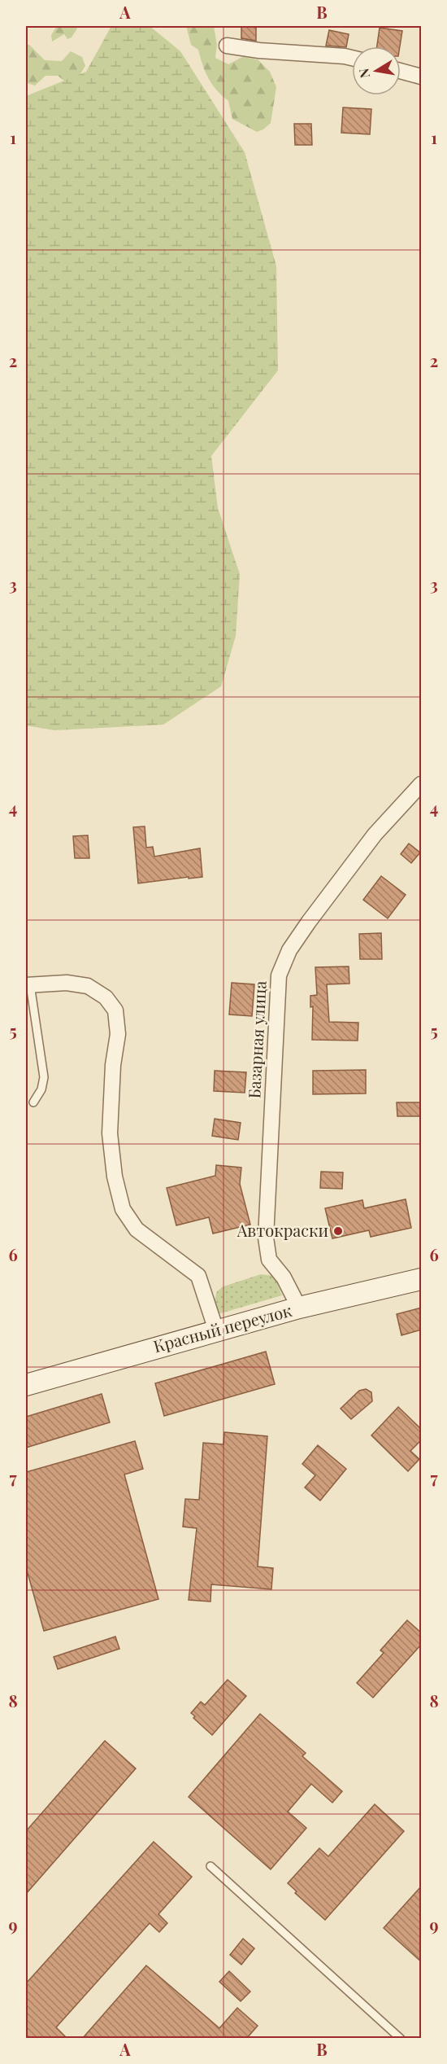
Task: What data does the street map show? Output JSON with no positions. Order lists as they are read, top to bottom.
{
  "streets": {
    "main road": ["Красный переулок"],
    "street": ["Базарная улица"]
  },
  "crossings": [
    ["Базарная улица", "Красный переулок"]
  ],
  "places": ["Автокраски"],
  "north": "left",
  "grid": {
    "columns": ["A", "B"],
    "rows": [
      "1",
      "2",
      "3",
      "4",
      "5",
      "6",
      "7",
      "8",
      "9"
    ]
  }
}
